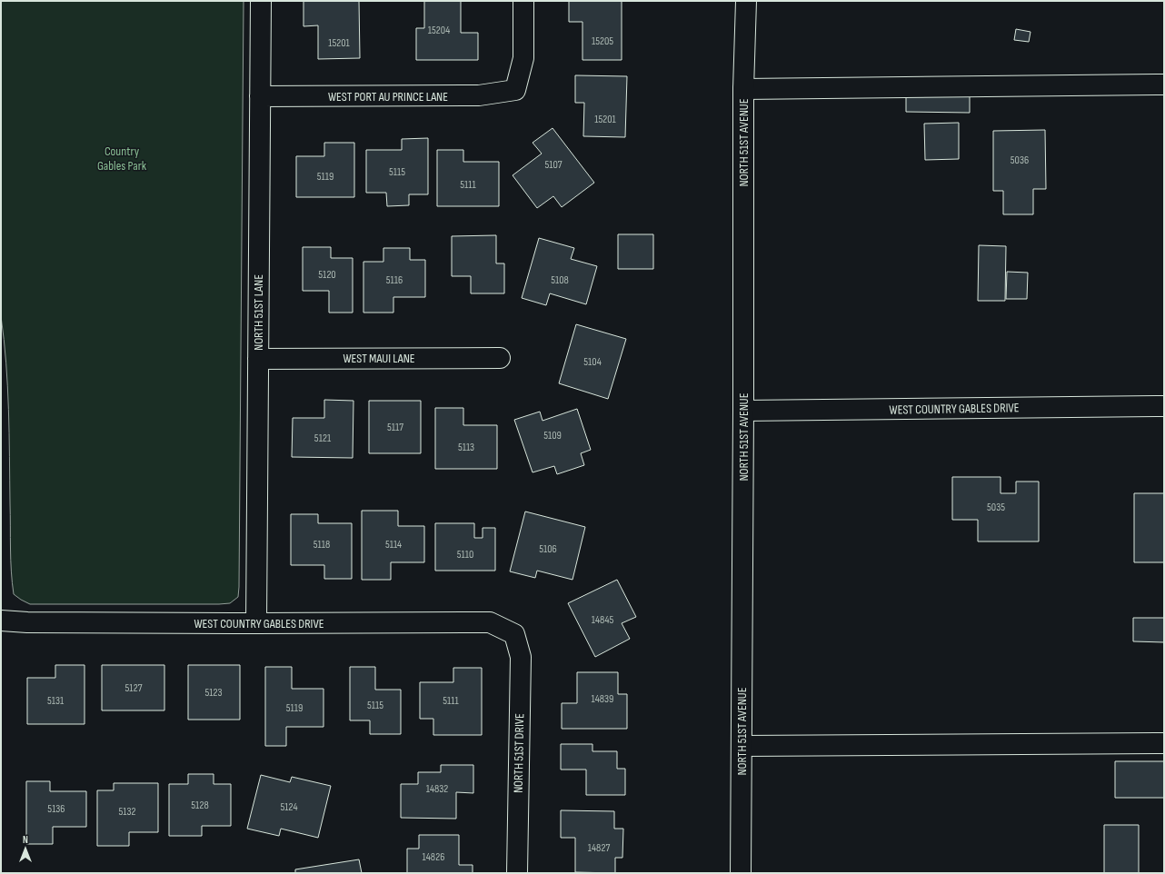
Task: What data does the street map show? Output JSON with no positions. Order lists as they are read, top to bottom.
{
  "streets": {
    "street": [
      "WEST PORT AU PRINCE LANE",
      "NORTH 51ST AVENUE",
      "NORTH 51ST LANE",
      "WEST MAUI LANE",
      "WEST COUNTRY GABLES DRIVE",
      "NORTH 51ST DRIVE"
    ]
  },
  "crossings": [
    ["WEST PORT AU PRINCE LANE", "NORTH 51ST LANE"],
    ["NORTH 51ST AVENUE", "WEST COUNTRY GABLES DRIVE"],
    ["NORTH 51ST LANE", "WEST MAUI LANE"],
    ["NORTH 51ST LANE", "WEST COUNTRY GABLES DRIVE"],
    ["WEST COUNTRY GABLES DRIVE", "NORTH 51ST DRIVE"]
  ],
  "parks": ["Country Gables Park"],
  "house_numbers": [
    "15204",
    "15205",
    "15201",
    "15201",
    "5036",
    "5107",
    "5115",
    "5119",
    "5111",
    "5120",
    "5116",
    "5108",
    "5104",
    "5117",
    "5109",
    "5121",
    "5113",
    "5035",
    "5118",
    "5114",
    "5106",
    "5110",
    "14845",
    "5127",
    "5123",
    "14839",
    "5131",
    "5111",
    "5115",
    "5119",
    "14832",
    "5128",
    "5124",
    "5136",
    "5132",
    "14827",
    "14826"
  ],
  "north": "top"
}
